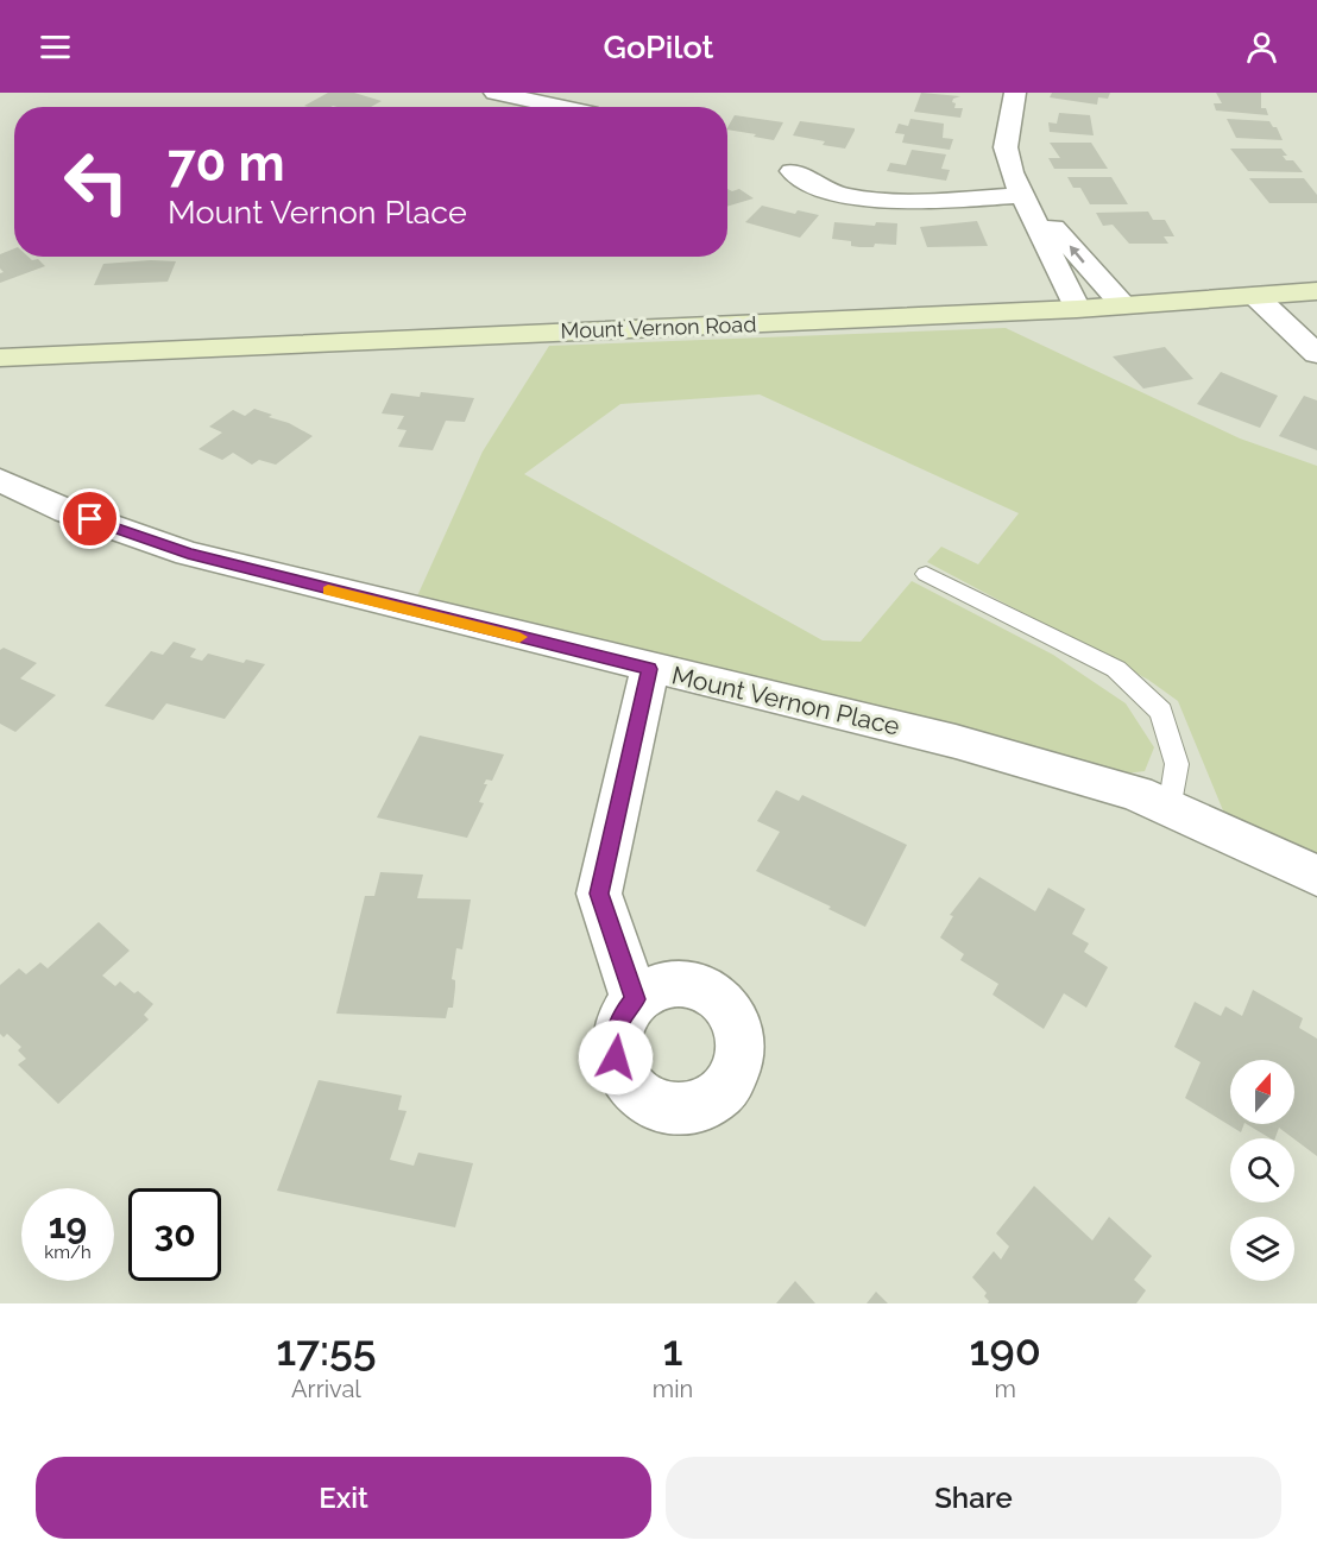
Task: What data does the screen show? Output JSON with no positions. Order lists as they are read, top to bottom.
{
  "streets": {
    "main road": ["Mount Vernon Road"],
    "street": ["Mount Vernon Place"]
  },
  "north": "top",
  "page": {
    "header": "GoPilot",
    "turn": ["70 m", "Mount Vernon Place"],
    "speed": "19 km/h",
    "limit": "30",
    "eta": [
      "17:55",
      "Arrival",
      "1",
      "min",
      "190",
      "m"
    ],
    "buttons": ["Exit", "Share"]
  }
}
